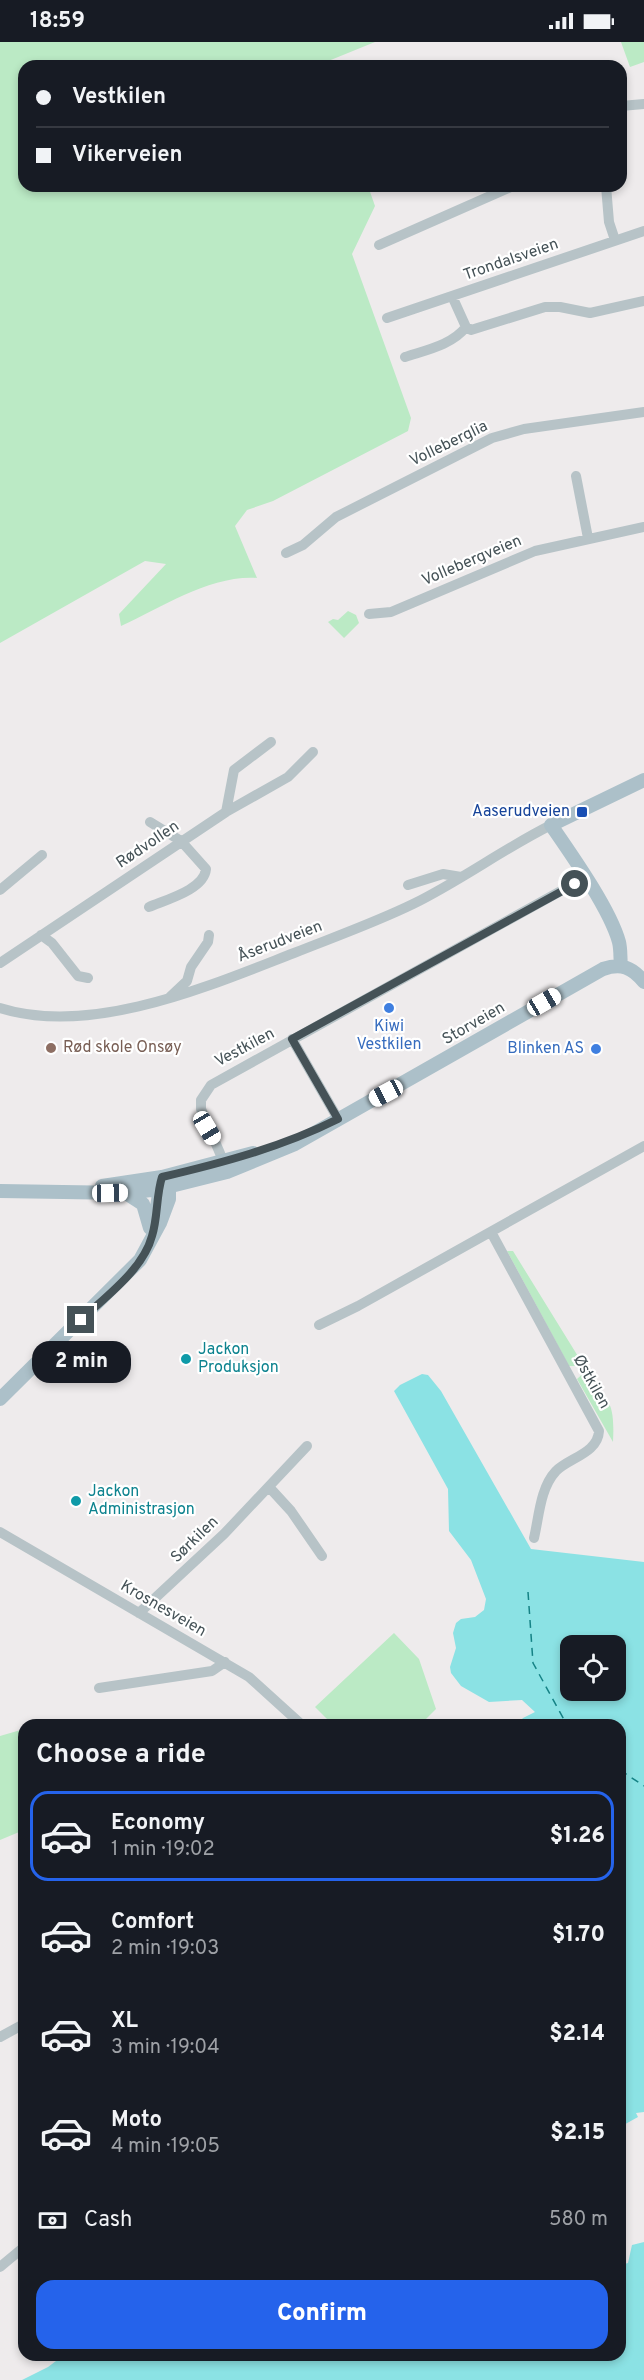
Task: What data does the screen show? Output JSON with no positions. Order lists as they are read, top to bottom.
{
  "streets": {
    "main road": ["Storveien"],
    "street": [
      "Trondalsveien",
      "Volleberglia",
      "Vollebergveien",
      "Rødvollen",
      "Åserudveien",
      "Vestkilen",
      "Østkilen",
      "Sørkilen",
      "Krosnesveien"
    ]
  },
  "crossings": [
    ["Sørkilen", "Krosnesveien"]
  ],
  "places": {
    "transit": ["Aaserudveien"],
    "other": [
      "Kiwi Vestkilen",
      "Rød skole Onsøy",
      "Blinken AS",
      "Jackon Produksjon",
      "Jackon Administrasjon"
    ]
  },
  "page": {
    "status": "18:59",
    "banner": ["Vestkilen", "Vikerveien"],
    "bubble": "2 min",
    "heading": "Choose a ride",
    "list": [
      {
        "name": "Economy",
        "note": "1 min · 19:02",
        "value": "$1.26"
      },
      {
        "name": "Comfort",
        "note": "2 min · 19:03",
        "value": "$1.70"
      },
      {
        "name": "XL",
        "note": "3 min · 19:04",
        "value": "$2.14"
      },
      {
        "name": "Moto",
        "note": "4 min · 19:05",
        "value": "$2.15"
      }
    ],
    "pay": ["Cash", "580 m"],
    "buttons": "Confirm"
  }
}
